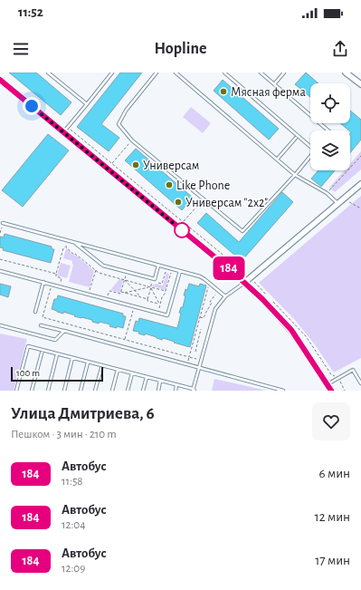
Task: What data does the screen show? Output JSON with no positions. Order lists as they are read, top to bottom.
{
  "places": [
    "Мясная ферма",
    "Универсам",
    "Like Phone",
    "Универсам \"2x2\""
  ],
  "lines": ["bus line 184"],
  "scale_bar": "100 m",
  "page": {
    "status": "11:52",
    "header": "Hopline",
    "on_map": "184",
    "scale": "100 m",
    "heading": ["Улица Дмитриева, 6", "Пешком · 3 мин · 210 m"],
    "list": [
      {
        "mark": "184",
        "name": "Автобус",
        "note": "11:58",
        "value": "6 мин"
      },
      {
        "mark": "184",
        "name": "Автобус",
        "note": "12:04",
        "value": "12 мин"
      },
      {
        "mark": "184",
        "name": "Автобус",
        "note": "12:09",
        "value": "17 мин"
      }
    ]
  }
}
